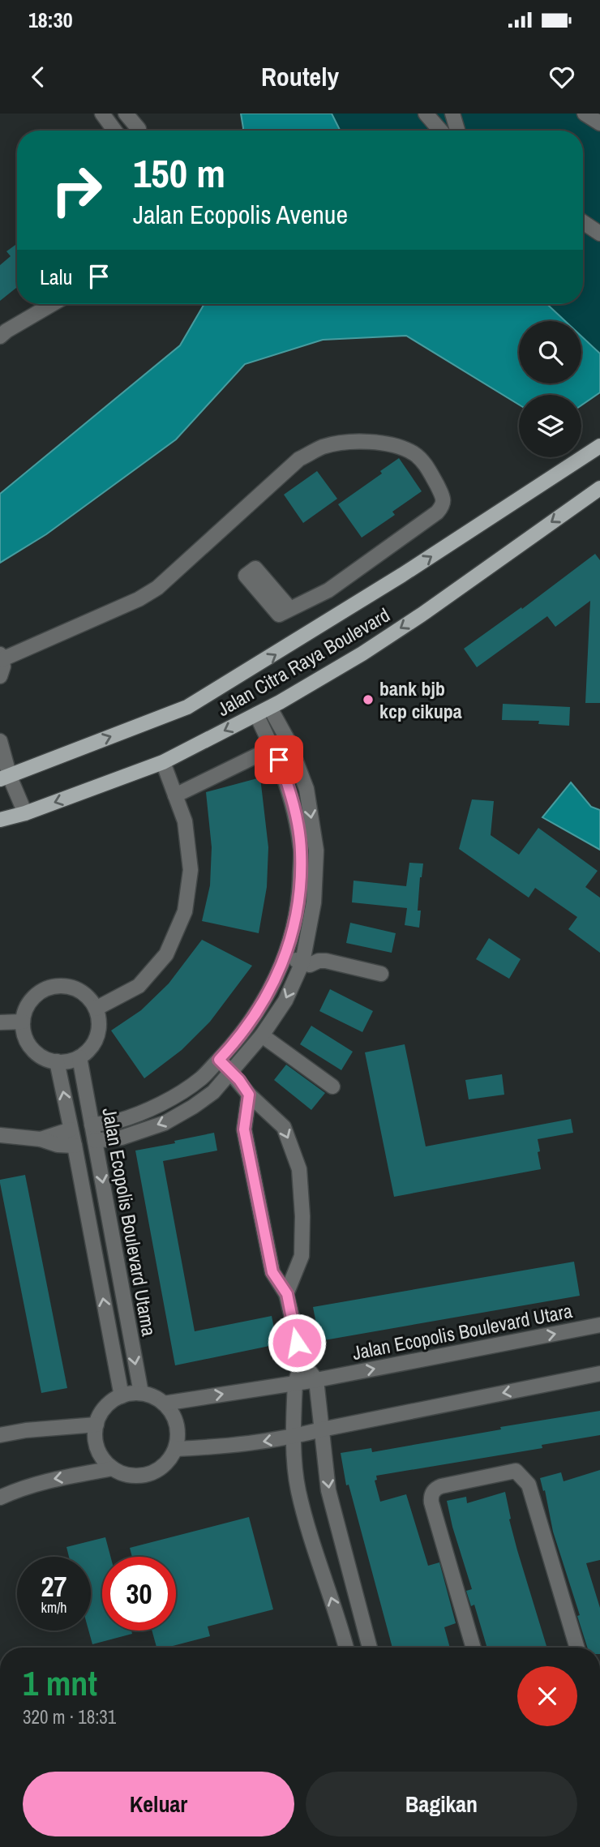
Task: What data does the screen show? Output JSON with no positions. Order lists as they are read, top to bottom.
{
  "streets": {
    "main road": ["Jalan Citra Raya Boulevard"],
    "street": ["Jalan Ecopolis Boulevard Utama", "Jalan Ecopolis Boulevard Utara"]
  },
  "crossings": [
    ["Jalan Ecopolis Boulevard Utama", "Jalan Ecopolis Boulevard Utara"]
  ],
  "places": ["bank bjb kcp cikupa"],
  "page": {
    "status": "18:30",
    "header": "Routely",
    "turn": ["150 m", "Jalan Ecopolis Avenue"],
    "then": "Lalu",
    "speed": "27 km/h",
    "limit": "30",
    "heading": ["1 mnt", "320 m · 18:31"],
    "buttons": ["Keluar", "Bagikan"]
  }
}
